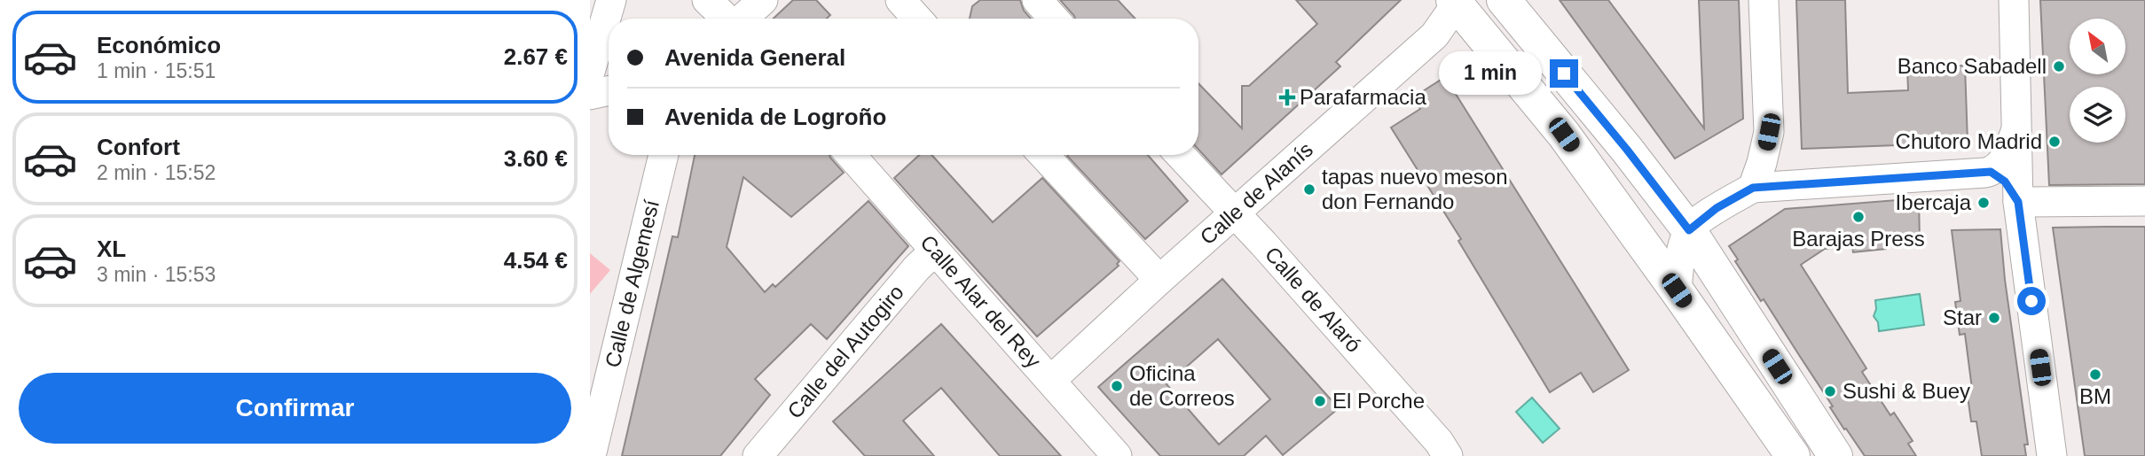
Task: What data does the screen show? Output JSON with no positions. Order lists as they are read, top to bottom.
{
  "streets": {
    "street": [
      "Calle de Alanís",
      "Calle de Algemesí",
      "Calle de Alaró",
      "Calle Alar del Rey",
      "Calle del Autogiro"
    ]
  },
  "crossings": [
    ["Calle de Alanís", "Calle de Alaró"],
    ["Calle de Alanís", "Calle Alar del Rey"],
    ["Calle Alar del Rey", "Calle del Autogiro"]
  ],
  "places": {
    "other": [
      "Banco Sabadell",
      "Chutoro Madrid",
      "tapas nuevo meson don Fernando",
      "Ibercaja",
      "Barajas Press",
      "Star",
      "BM",
      "Oficina de Correos",
      "Sushi & Buey",
      "El Porche"
    ],
    "health": ["Parafarmacia"]
  },
  "north": "top left",
  "page": {
    "list": [
      {
        "name": "Económico",
        "note": "1 min · 15:51",
        "value": "2.67 €"
      },
      {
        "name": "Confort",
        "note": "2 min · 15:52",
        "value": "3.60 €"
      },
      {
        "name": "XL",
        "note": "3 min · 15:53",
        "value": "4.54 €"
      }
    ],
    "banner": ["Avenida General", "Avenida de Logroño"],
    "bubble": "1 min",
    "buttons": "Confirmar"
  }
}
